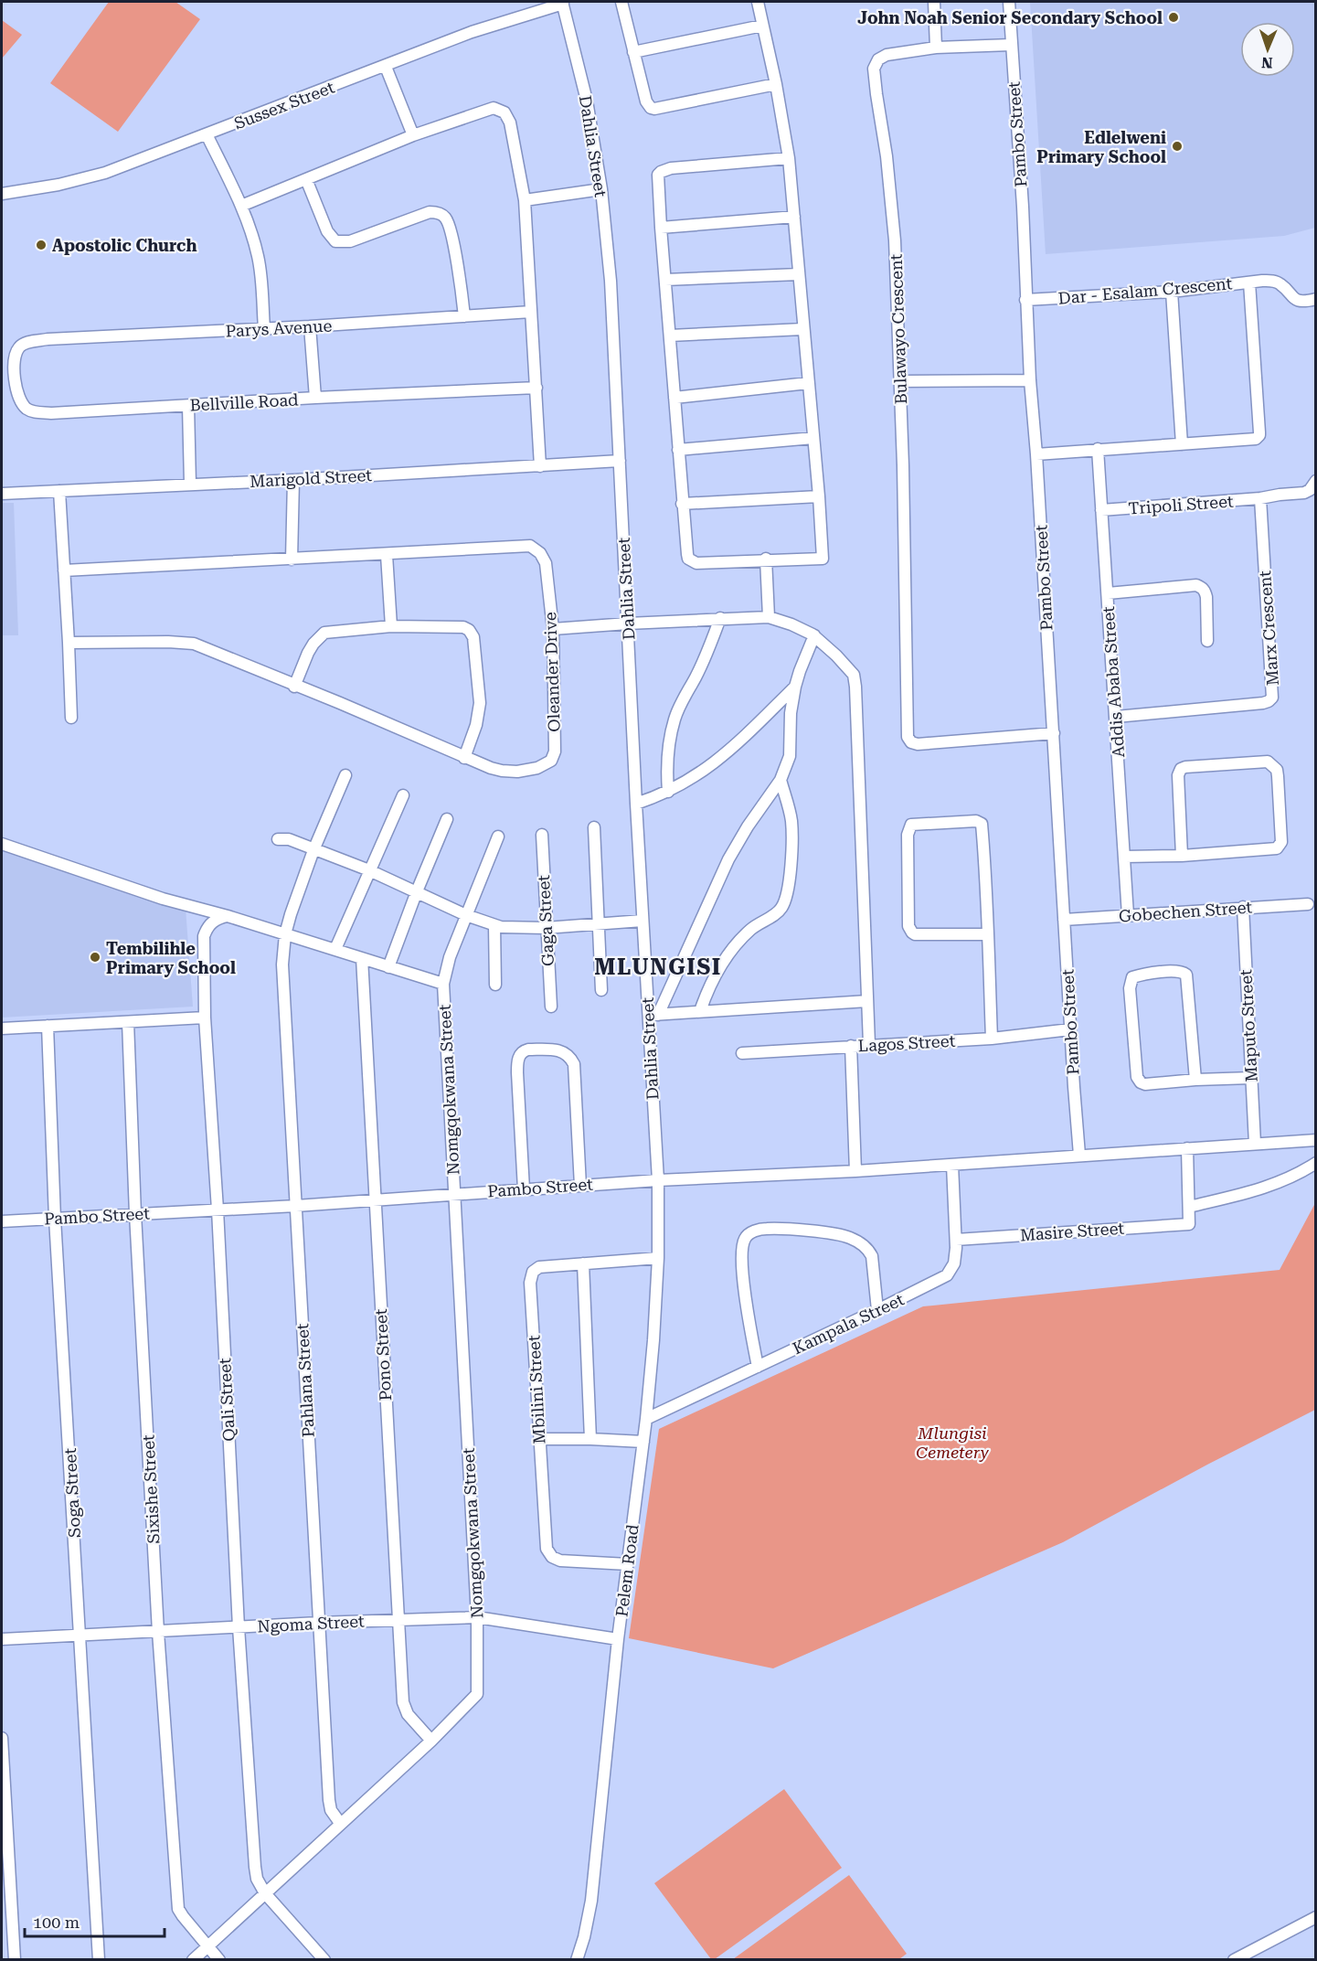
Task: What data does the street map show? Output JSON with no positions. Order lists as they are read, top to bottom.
{
  "streets": {
    "street": [
      "Sussex Street",
      "Pambo Street",
      "Dahlia Street",
      "Dar - Esalam Crescent",
      "Parys Avenue",
      "Bulawayo Crescent",
      "Bellville Road",
      "Marigold Street",
      "Tripoli Street",
      "Marx Crescent",
      "Oleander Drive",
      "Addis Ababa Street",
      "Gobechen Street",
      "Gaga Street",
      "Maputo Street",
      "Lagos Street",
      "Nomgqokwana Street",
      "Masire Street",
      "Kampala Street",
      "Pono Street",
      "Pahlana Street",
      "Mbilini Street",
      "Qali Street",
      "Sixishe Street",
      "Soga Street",
      "Pelem Road",
      "Ngoma Street"
    ]
  },
  "crossings": [
    ["Sussex Street", "Dahlia Street"],
    ["Pambo Street", "Dahlia Street"],
    ["Pambo Street", "Dar - Esalam Crescent"],
    ["Pambo Street", "Bulawayo Crescent"],
    ["Pambo Street", "Gobechen Street"],
    ["Pambo Street", "Maputo Street"],
    ["Pambo Street", "Lagos Street"],
    ["Pambo Street", "Nomgqokwana Street"],
    ["Pambo Street", "Kampala Street"],
    ["Pambo Street", "Pono Street"],
    ["Pambo Street", "Pahlana Street"],
    ["Pambo Street", "Qali Street"],
    ["Pambo Street", "Sixishe Street"],
    ["Pambo Street", "Soga Street"],
    ["Pambo Street", "Pelem Road"],
    ["Dahlia Street", "Marigold Street"],
    ["Dahlia Street", "Pelem Road"],
    ["Dar - Esalam Crescent", "Addis Ababa Street"],
    ["Parys Avenue", "Bellville Road"],
    ["Tripoli Street", "Marx Crescent"],
    ["Tripoli Street", "Addis Ababa Street"],
    ["Marx Crescent", "Addis Ababa Street"],
    ["Addis Ababa Street", "Gobechen Street"],
    ["Gobechen Street", "Maputo Street"],
    ["Nomgqokwana Street", "Pono Street"],
    ["Nomgqokwana Street", "Pahlana Street"],
    ["Nomgqokwana Street", "Qali Street"],
    ["Nomgqokwana Street", "Sixishe Street"],
    ["Nomgqokwana Street", "Ngoma Street"],
    ["Masire Street", "Kampala Street"],
    ["Kampala Street", "Pelem Road"],
    ["Pono Street", "Ngoma Street"],
    ["Pahlana Street", "Ngoma Street"],
    ["Mbilini Street", "Pelem Road"],
    ["Qali Street", "Ngoma Street"],
    ["Sixishe Street", "Ngoma Street"],
    ["Soga Street", "Ngoma Street"],
    ["Pelem Road", "Ngoma Street"]
  ],
  "districts": ["MLUNGISI"],
  "parks": ["Mlungisi Cemetery"],
  "places": [
    "John Noah Senior Secondary School",
    "Edlelweni Primary School",
    "Apostolic Church",
    "Tembilihle Primary School"
  ],
  "scale_bar": "100 m",
  "north": "bottom"
}
